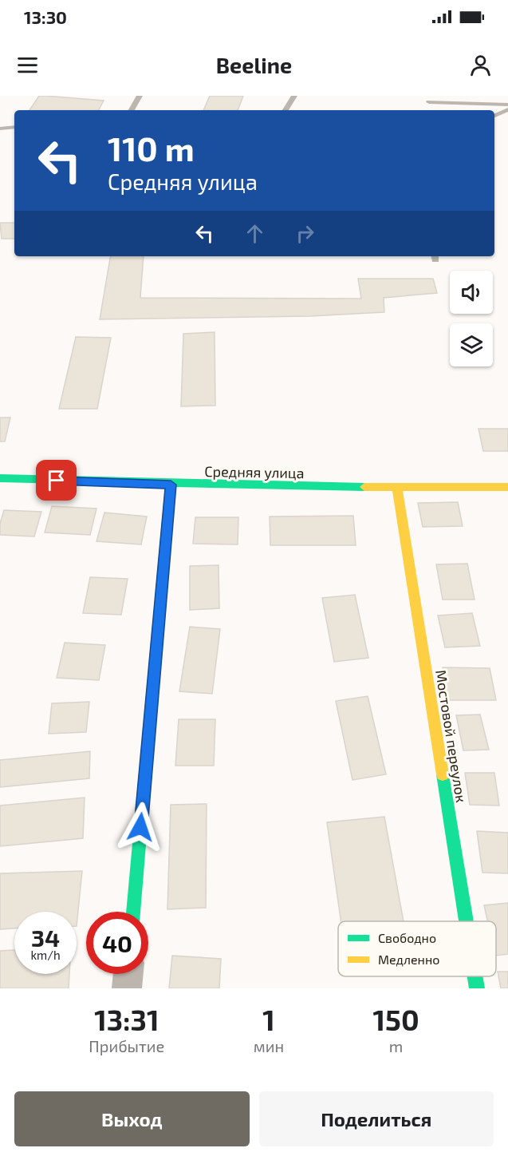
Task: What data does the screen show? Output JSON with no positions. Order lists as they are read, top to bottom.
{
  "streets": {
    "street": ["Средняя улица", "Мостовой переулок"]
  },
  "crossings": [
    ["Средняя улица", "Мостовой переулок"]
  ],
  "legend": ["Свободно", "Медленно"],
  "page": {
    "status": "13:30",
    "header": "Beeline",
    "turn": ["110 m", "Средняя улица"],
    "speed": "34 km/h",
    "limit": "40",
    "eta": [
      "13:31",
      "Прибытие",
      "1",
      "мин",
      "150",
      "m"
    ],
    "buttons": ["Выход", "Поделиться"]
  }
}
